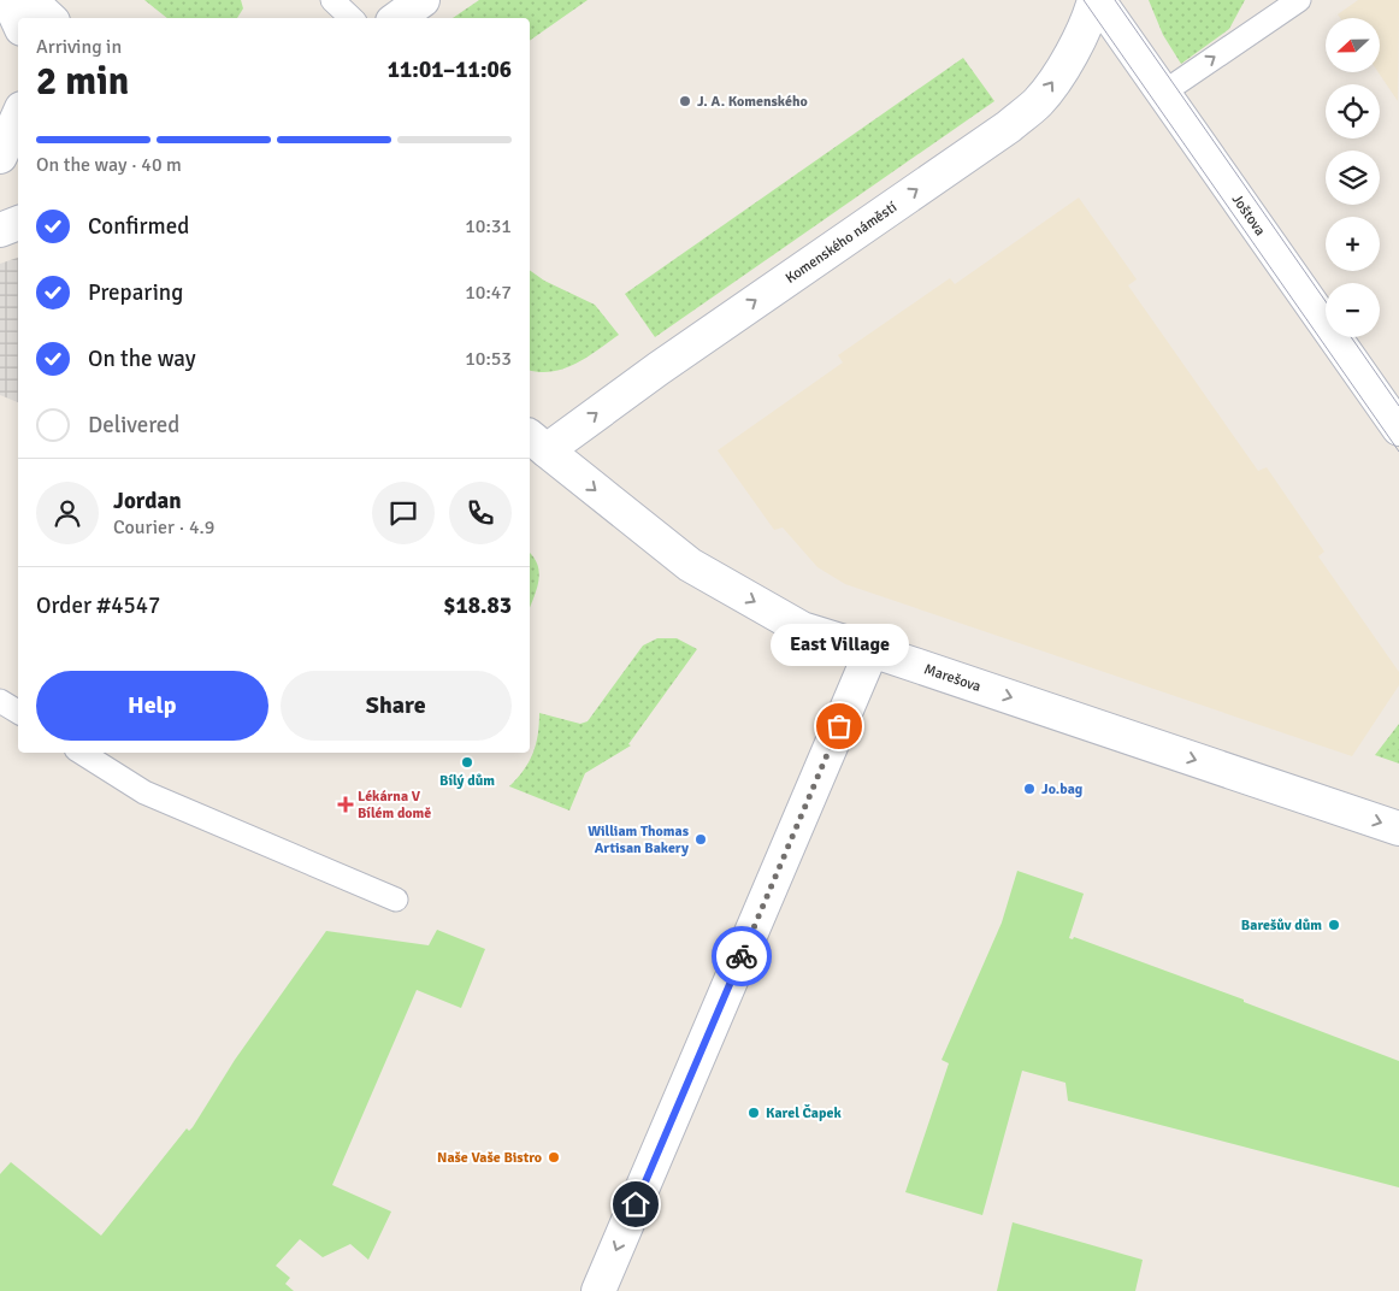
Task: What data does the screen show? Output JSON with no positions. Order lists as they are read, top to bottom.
{
  "streets": {
    "street": ["Joštova", "Komenského náměstí", "Marešova"]
  },
  "crossings": [
    ["Joštova", "Komenského náměstí"],
    ["Komenského náměstí", "Marešova"]
  ],
  "one_way": ["Komenského náměstí", "Marešova"],
  "places": {
    "other": [
      "J. A. Komenského",
      "East Village",
      "Bílý dům",
      "Jo.bag",
      "William Thomas Artisan Bakery",
      "Barešův dům",
      "Karel Čapek",
      "Naše Vaše Bistro"
    ],
    "health": ["Lékárna V Bílém domě"]
  },
  "north": "left",
  "page": {
    "map_buttons": ["+", "−"],
    "heading": ["2 min", "Arriving in", "11:01–11:06"],
    "panel": [
      "Jordan",
      "Courier · 4.9",
      "Order #4547",
      "$18.83"
    ],
    "bar": "On the way · 40 m",
    "list": [
      ["Confirmed", "10:31"],
      ["Preparing", "10:47"],
      ["On the way", "10:53"],
      "Delivered"
    ],
    "bubble": "East Village",
    "buttons": ["Help", "Share"]
  }
}
